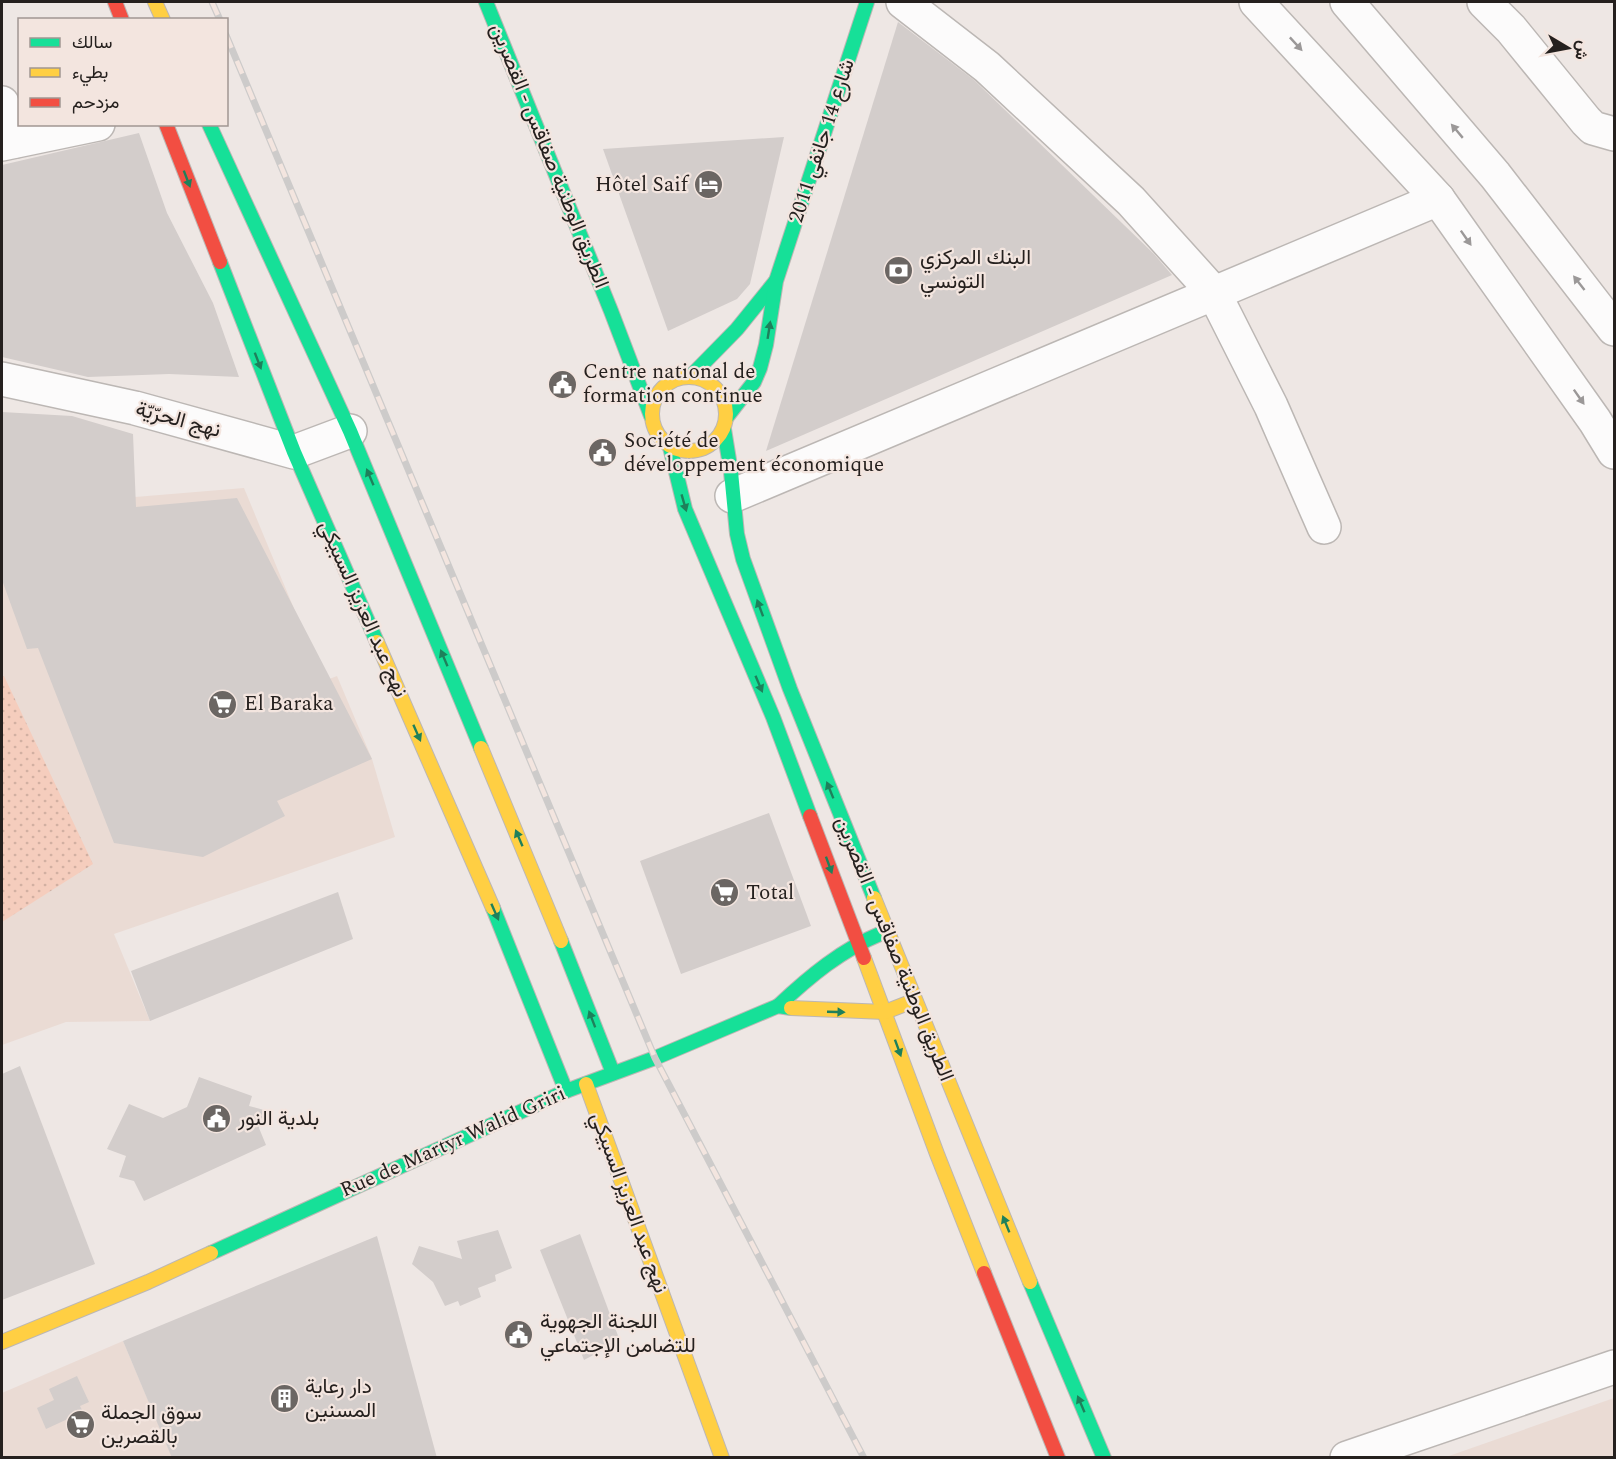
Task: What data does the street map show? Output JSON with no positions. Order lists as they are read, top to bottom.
{
  "streets": {
    "street": [
      "شارع 14 جانفي 2011",
      "الطريق الوطنية صفاقس - القصرين",
      "نهج الحرّيّة",
      "نهج عبد العزيز السبيكي",
      "Rue de Martyr Walid Griri"
    ]
  },
  "crossings": [
    ["شارع 14 جانفي 2011", "الطريق الوطنية صفاقس - القصرين"],
    ["نهج الحرّيّة", "نهج عبد العزيز السبيكي"],
    ["نهج عبد العزيز السبيكي", "Rue de Martyr Walid Griri"]
  ],
  "places": {
    "hotel": ["Hôtel Saif"],
    "bank": ["البنك المركزي التونسي"],
    "public building": [
      "Centre national de formation continue",
      "Société de développement économique",
      "بلدية النور",
      "اللجنة الجهوية للتضامن الإجتماعي"
    ],
    "supermarket": ["El Baraka", "Total", "سوق الجملة بالقصرين"],
    "building": ["دار رعاية المسنين"]
  },
  "legend": ["سالك", "بطيء", "مزدحم"],
  "north": "right"
}
